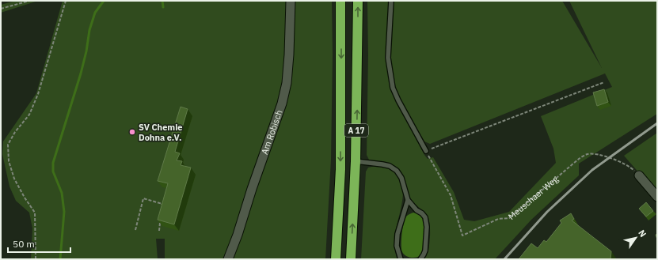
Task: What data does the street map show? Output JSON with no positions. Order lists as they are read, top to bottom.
{
  "streets": {
    "highway": ["A 17"],
    "street": ["Am Robisch"],
    "path": ["Meuschaer Weg"]
  },
  "places": ["SV Chemie Dohna e.V."],
  "scale_bar": "50 m",
  "north": "top right"
}
